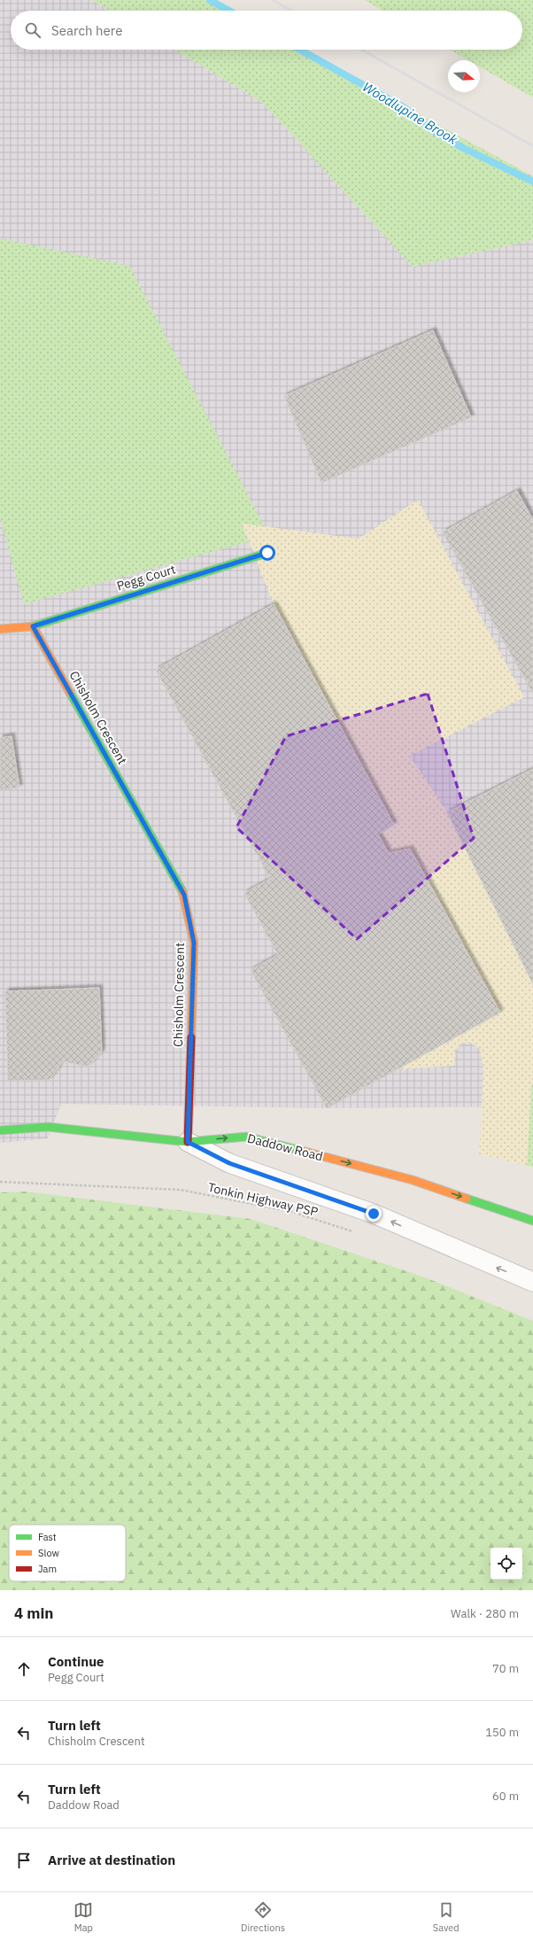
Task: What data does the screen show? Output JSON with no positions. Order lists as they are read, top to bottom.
{
  "streets": {
    "street": ["Pegg Court", "Chisholm Crescent", "Daddow Road"],
    "path": ["Tonkin Highway PSP"]
  },
  "crossings": [
    ["Pegg Court", "Chisholm Crescent"],
    ["Chisholm Crescent", "Daddow Road"]
  ],
  "water": ["Woodlupine Brook"],
  "legend": ["Fast", "Slow", "Jam"],
  "north": "right",
  "page": {
    "search": "Search here",
    "heading": ["4 min", "Walk · 280 m"],
    "list": [
      ["Continue", "Pegg Court", "70 m"],
      ["Turn left", "Chisholm Crescent", "150 m"],
      ["Turn left", "Daddow Road", "60 m"],
      "Arrive at destination"
    ],
    "nav": ["Map", "Directions", "Saved"]
  }
}
